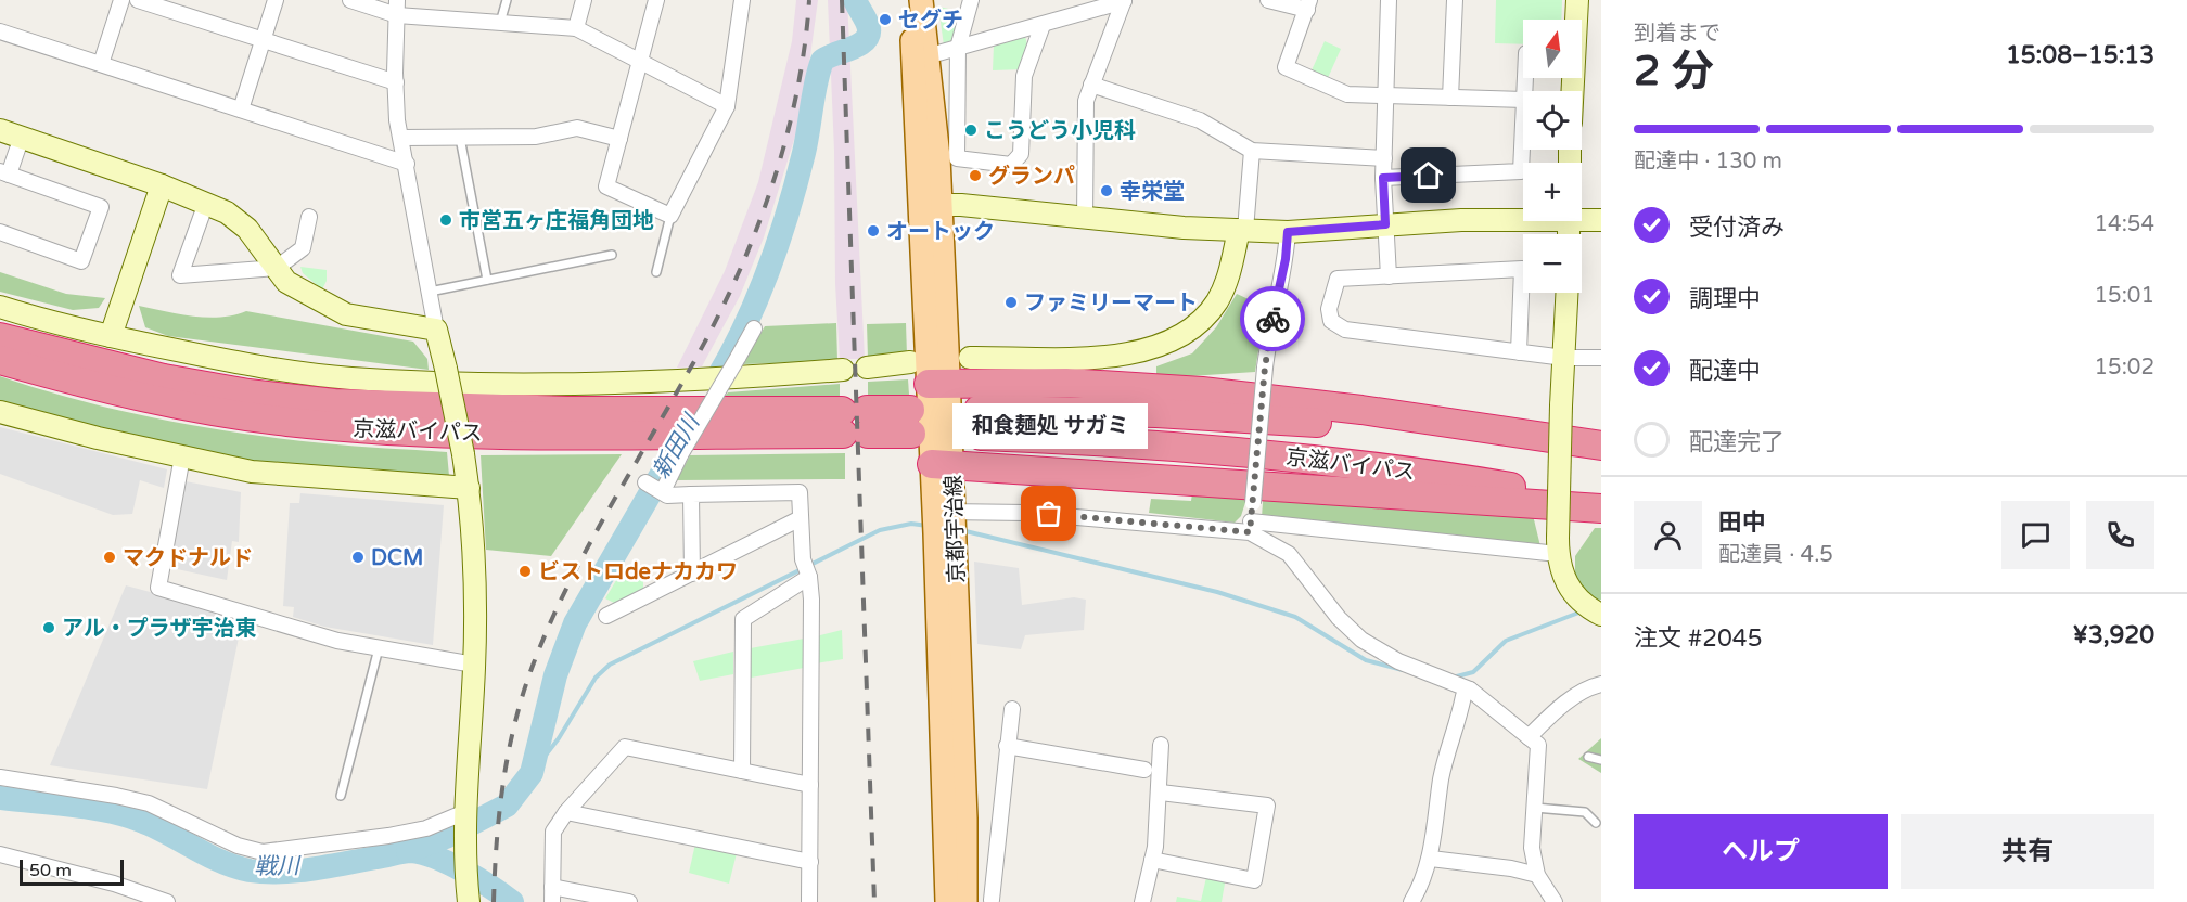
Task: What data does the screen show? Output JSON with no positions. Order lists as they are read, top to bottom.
{
  "streets": {
    "highway": ["京滋バイパス"],
    "main road": ["京都宇治線"]
  },
  "water": ["新田川", "戦川"],
  "places": [
    "セグチ",
    "こうどう小児科",
    "グランパ",
    "幸栄堂",
    "市営五ヶ庄福角団地",
    "オートック",
    "ファミリーマート",
    "和食麺処 サガミ",
    "マクドナルド",
    "DCM",
    "ビストロdeナカカワ",
    "アル・プラザ宇治東"
  ],
  "scale_bar": "50 m",
  "north": "top",
  "page": {
    "heading": ["2 分", "到着まで", "15:08–15:13"],
    "panel": [
      "田中",
      "配達員 · 4.5",
      "注文 #2045",
      "¥3,920"
    ],
    "map_buttons": ["+", "−"],
    "bar": "配達中 · 130 m",
    "list": [
      ["受付済み", "14:54"],
      ["調理中", "15:01"],
      ["配達中", "15:02"],
      "配達完了"
    ],
    "bubble": "和食麺処 サガミ",
    "buttons": ["ヘルプ", "共有"],
    "scale": "50 m"
  }
}
